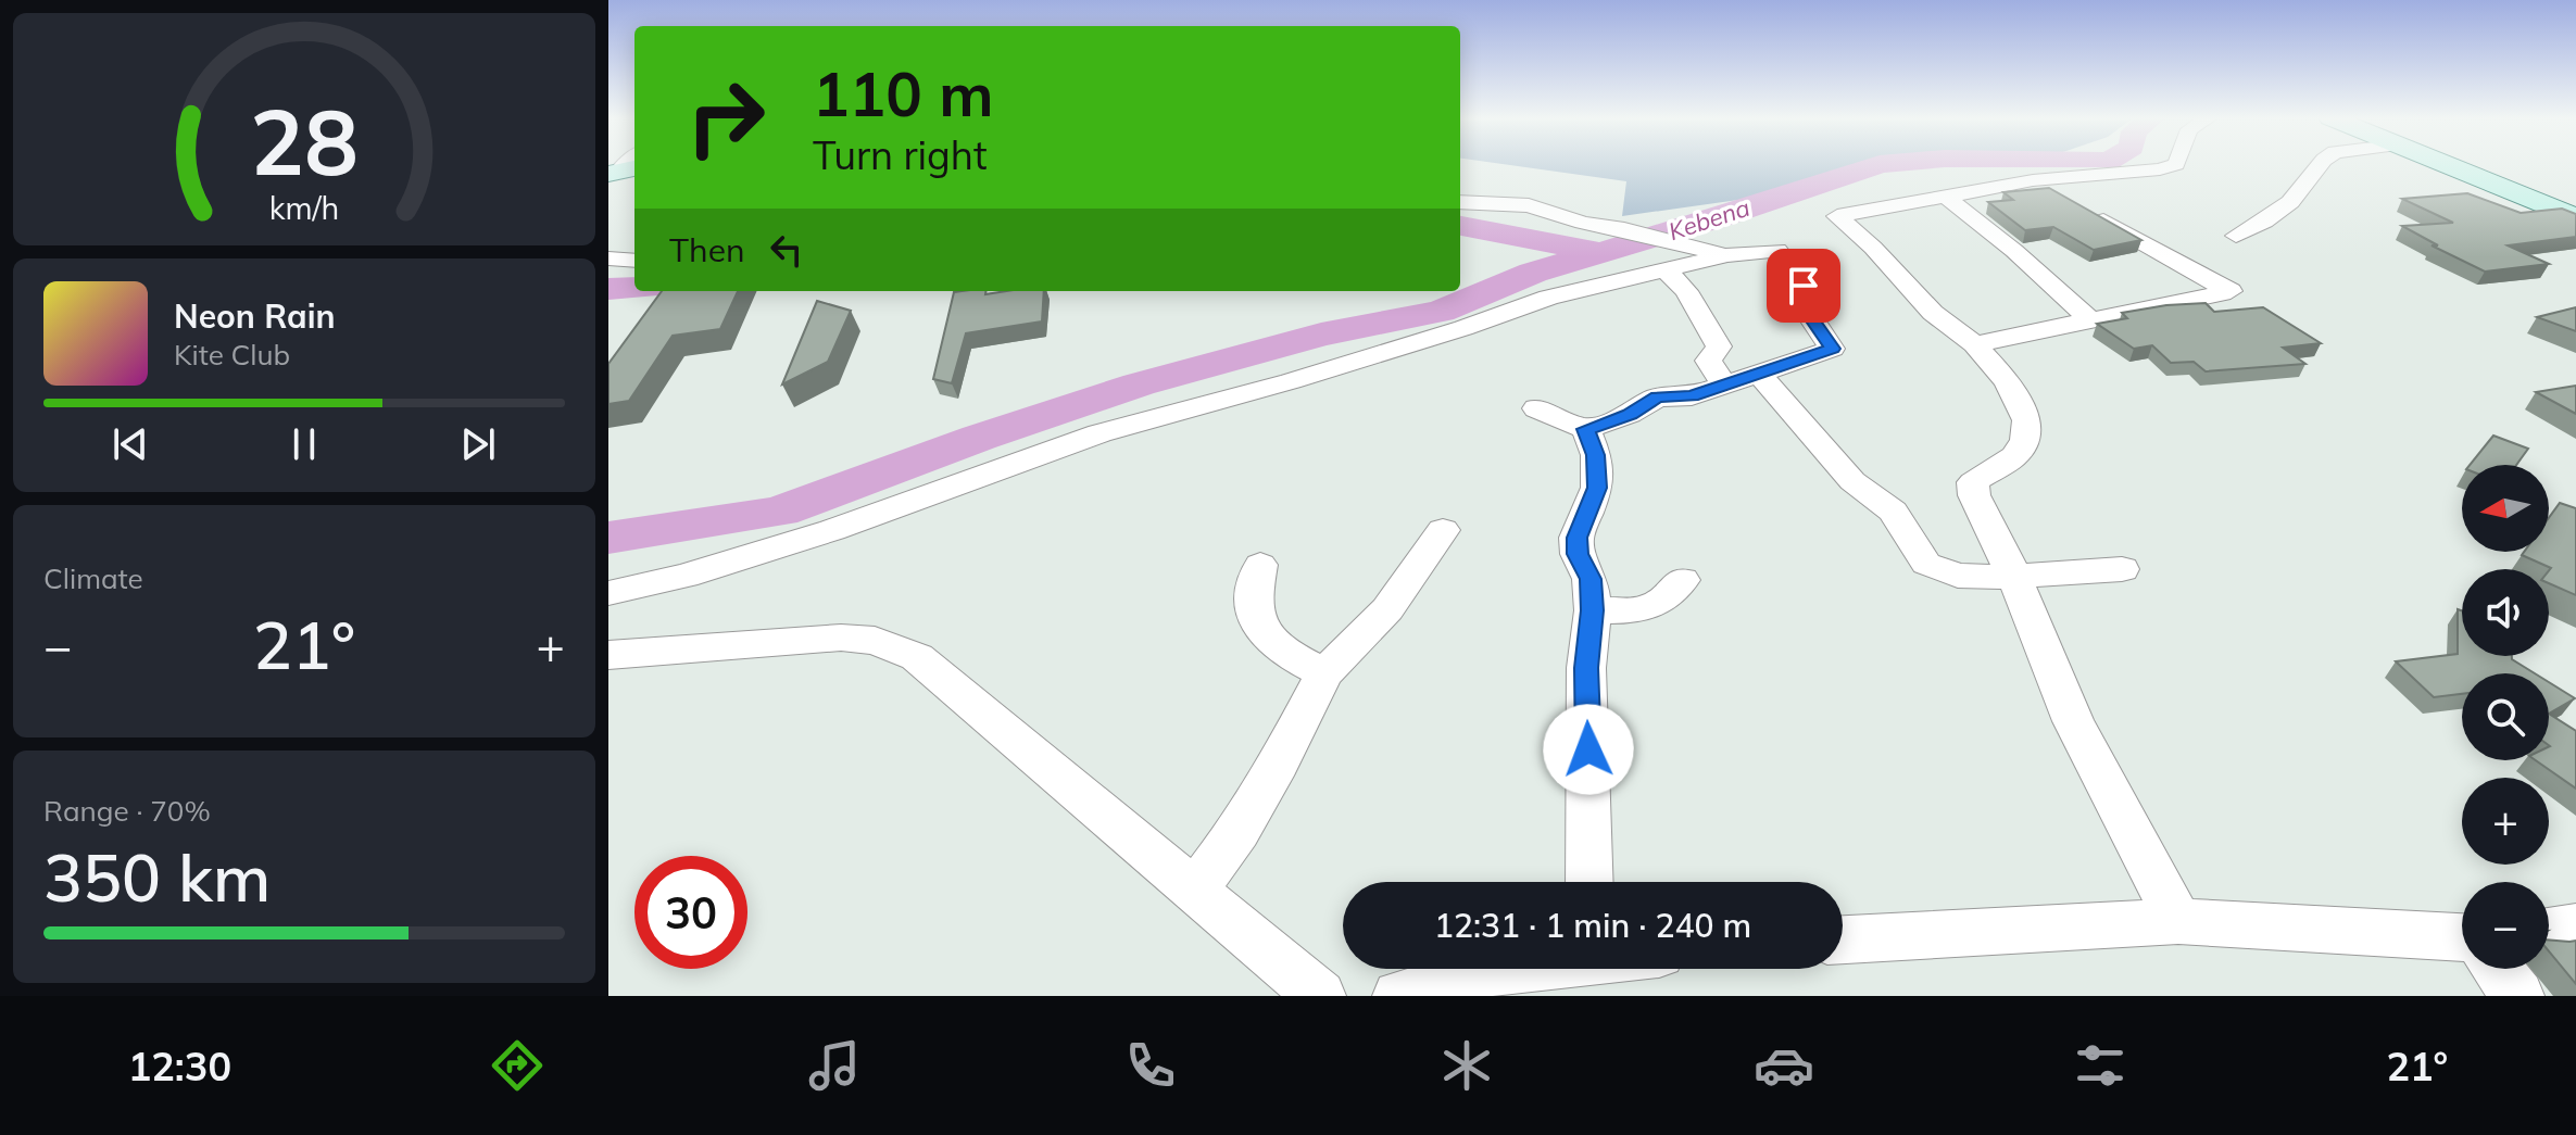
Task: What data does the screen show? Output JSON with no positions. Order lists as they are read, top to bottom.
{
  "water": ["Kebena"],
  "north": "left",
  "page": {
    "turn": ["110 m", "Turn right"],
    "then": "Then",
    "song": ["Neon Rain", "Kite Club"],
    "map_buttons": ["+", "−"],
    "tile": [
      "Climate",
      ["Range · 70%", "350 km"]
    ],
    "heat": ["−", "21°", "+"],
    "limit": "30",
    "trip": "12:31 · 1 min · 240 m",
    "tabs": ["12:30", "21°"],
    "gauge": ["28", "km/h"]
  }
}
